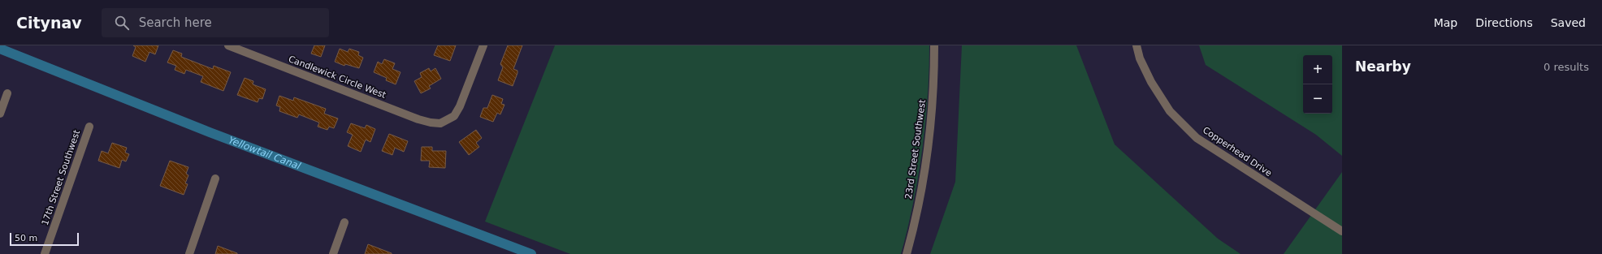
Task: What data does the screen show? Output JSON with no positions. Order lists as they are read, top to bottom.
{
  "streets": {
    "street": [
      "Candlewick Circle West",
      "23rd Street Southwest",
      "Copperhead Drive",
      "17th Street Southwest"
    ]
  },
  "water": ["Yellowtail Canal"],
  "scale_bar": "50 m",
  "page": {
    "header": "Citynav",
    "search": "Search here",
    "nav": ["Map", "Directions", "Saved"],
    "heading": ["Nearby", "0 results"],
    "map_buttons": ["+", "−"],
    "scale": "50 m"
  }
}
